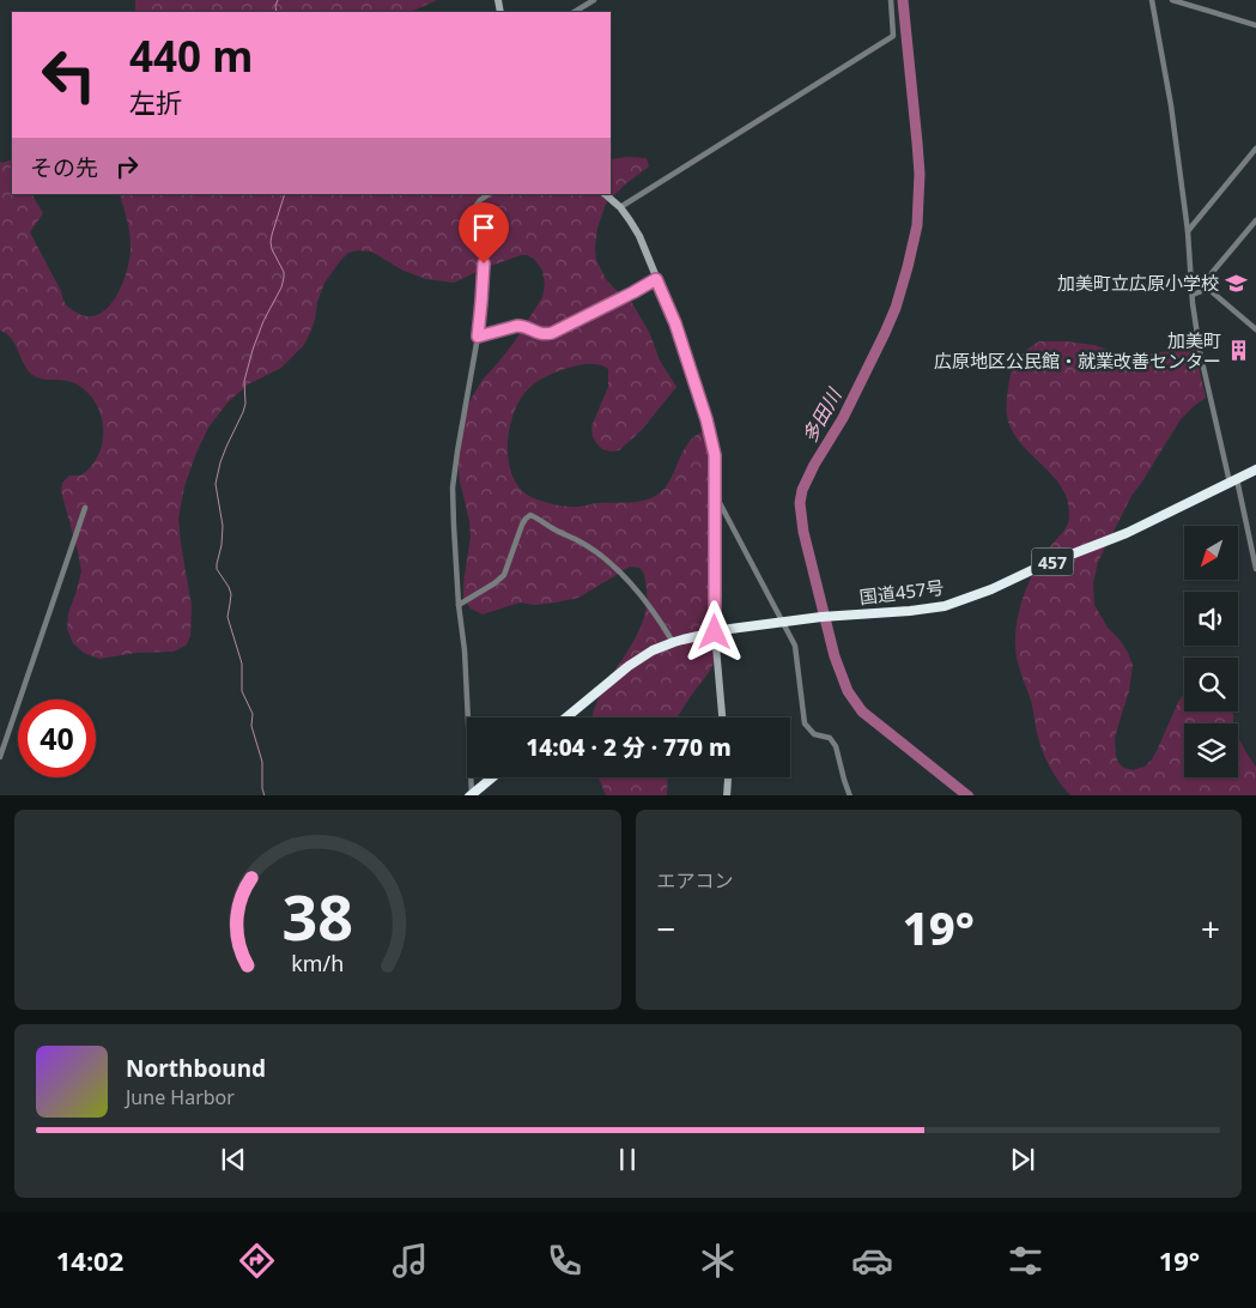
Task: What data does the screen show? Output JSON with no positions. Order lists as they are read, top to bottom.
{
  "streets": {
    "highway": ["457", "国道457号"]
  },
  "water": ["多田川"],
  "places": {
    "school or university": ["加美町立広原小学校"],
    "building": ["加美町 広原地区公民館・就業改善センター"]
  },
  "north": "bottom left",
  "page": {
    "turn": ["440 m", "左折"],
    "then": "その先",
    "limit": "40",
    "trip": "14:04 · 2 分 · 770 m",
    "tile": "エアコン",
    "heat": ["−", "19°", "+"],
    "song": ["Northbound", "June Harbor"],
    "tabs": ["14:02", "19°"],
    "gauge": ["38", "km/h"]
  }
}
